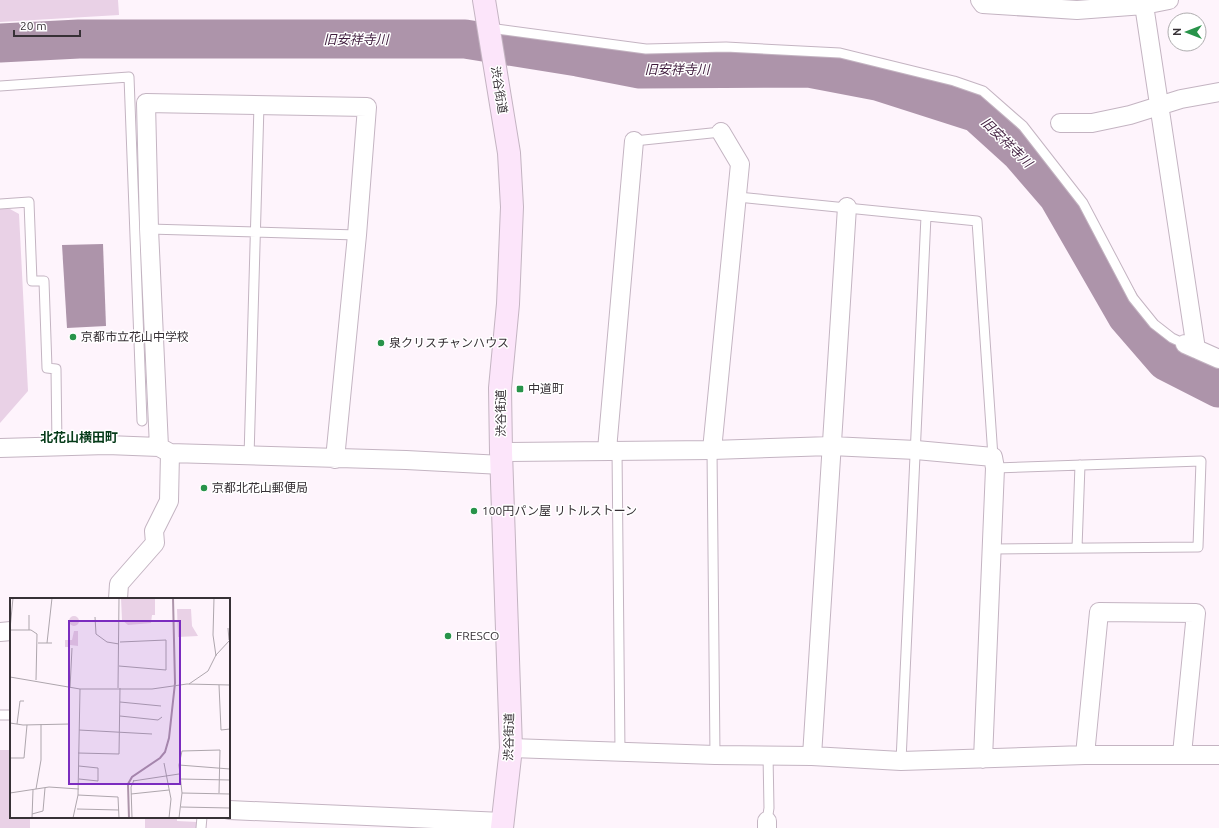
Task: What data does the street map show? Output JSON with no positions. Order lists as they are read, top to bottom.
{
  "streets": {
    "main road": ["渋谷街道"]
  },
  "districts": ["北花山横田町"],
  "water": ["旧安祥寺川"],
  "places": {
    "other": [
      "京都市立花山中学校",
      "泉クリスチャンハウス",
      "京都北花山郵便局",
      "100円パン屋 リトルストーン",
      "FRESCO"
    ],
    "transit": ["中道町"]
  },
  "scale_bar": "20 m",
  "north": "left"
}
